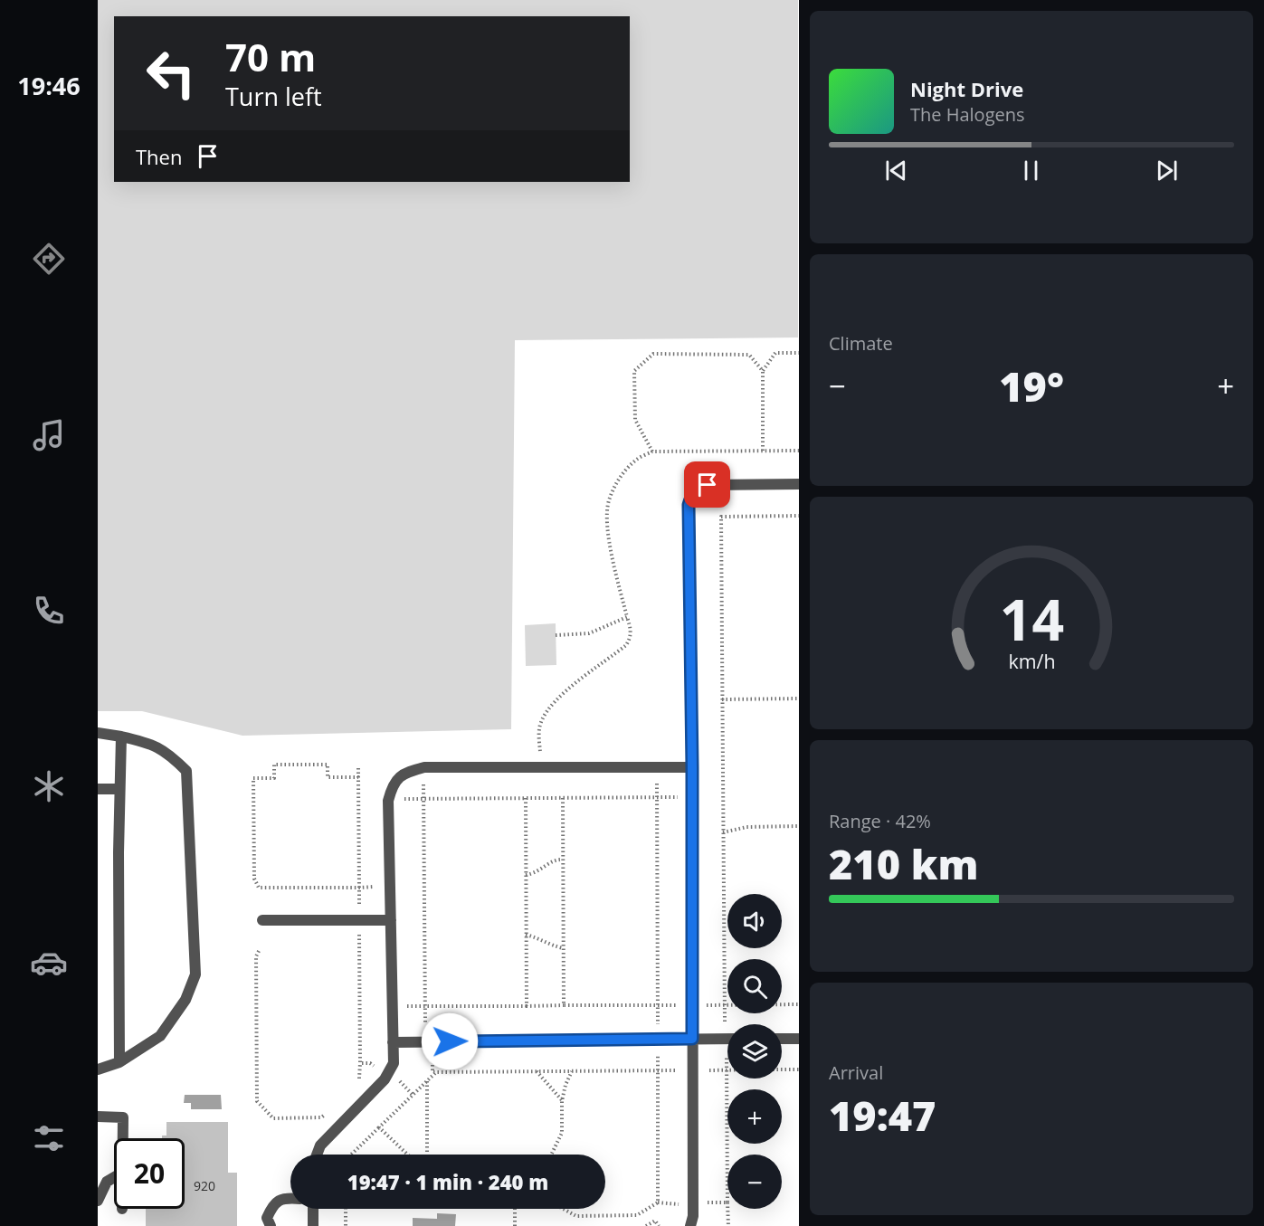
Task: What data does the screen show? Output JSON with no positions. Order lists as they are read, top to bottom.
{
  "house_numbers": ["920"],
  "page": {
    "tabs": "19:46",
    "turn": ["70 m", "Turn left"],
    "song": ["Night Drive", "The Halogens"],
    "then": "Then",
    "tile": [
      "Climate",
      ["Range · 42%", "210 km"],
      ["Arrival", "19:47"]
    ],
    "heat": ["−", "19°", "+"],
    "map_buttons": ["+", "−"],
    "limit": "20",
    "trip": "19:47 · 1 min · 240 m",
    "gauge": ["14", "km/h"]
  }
}
